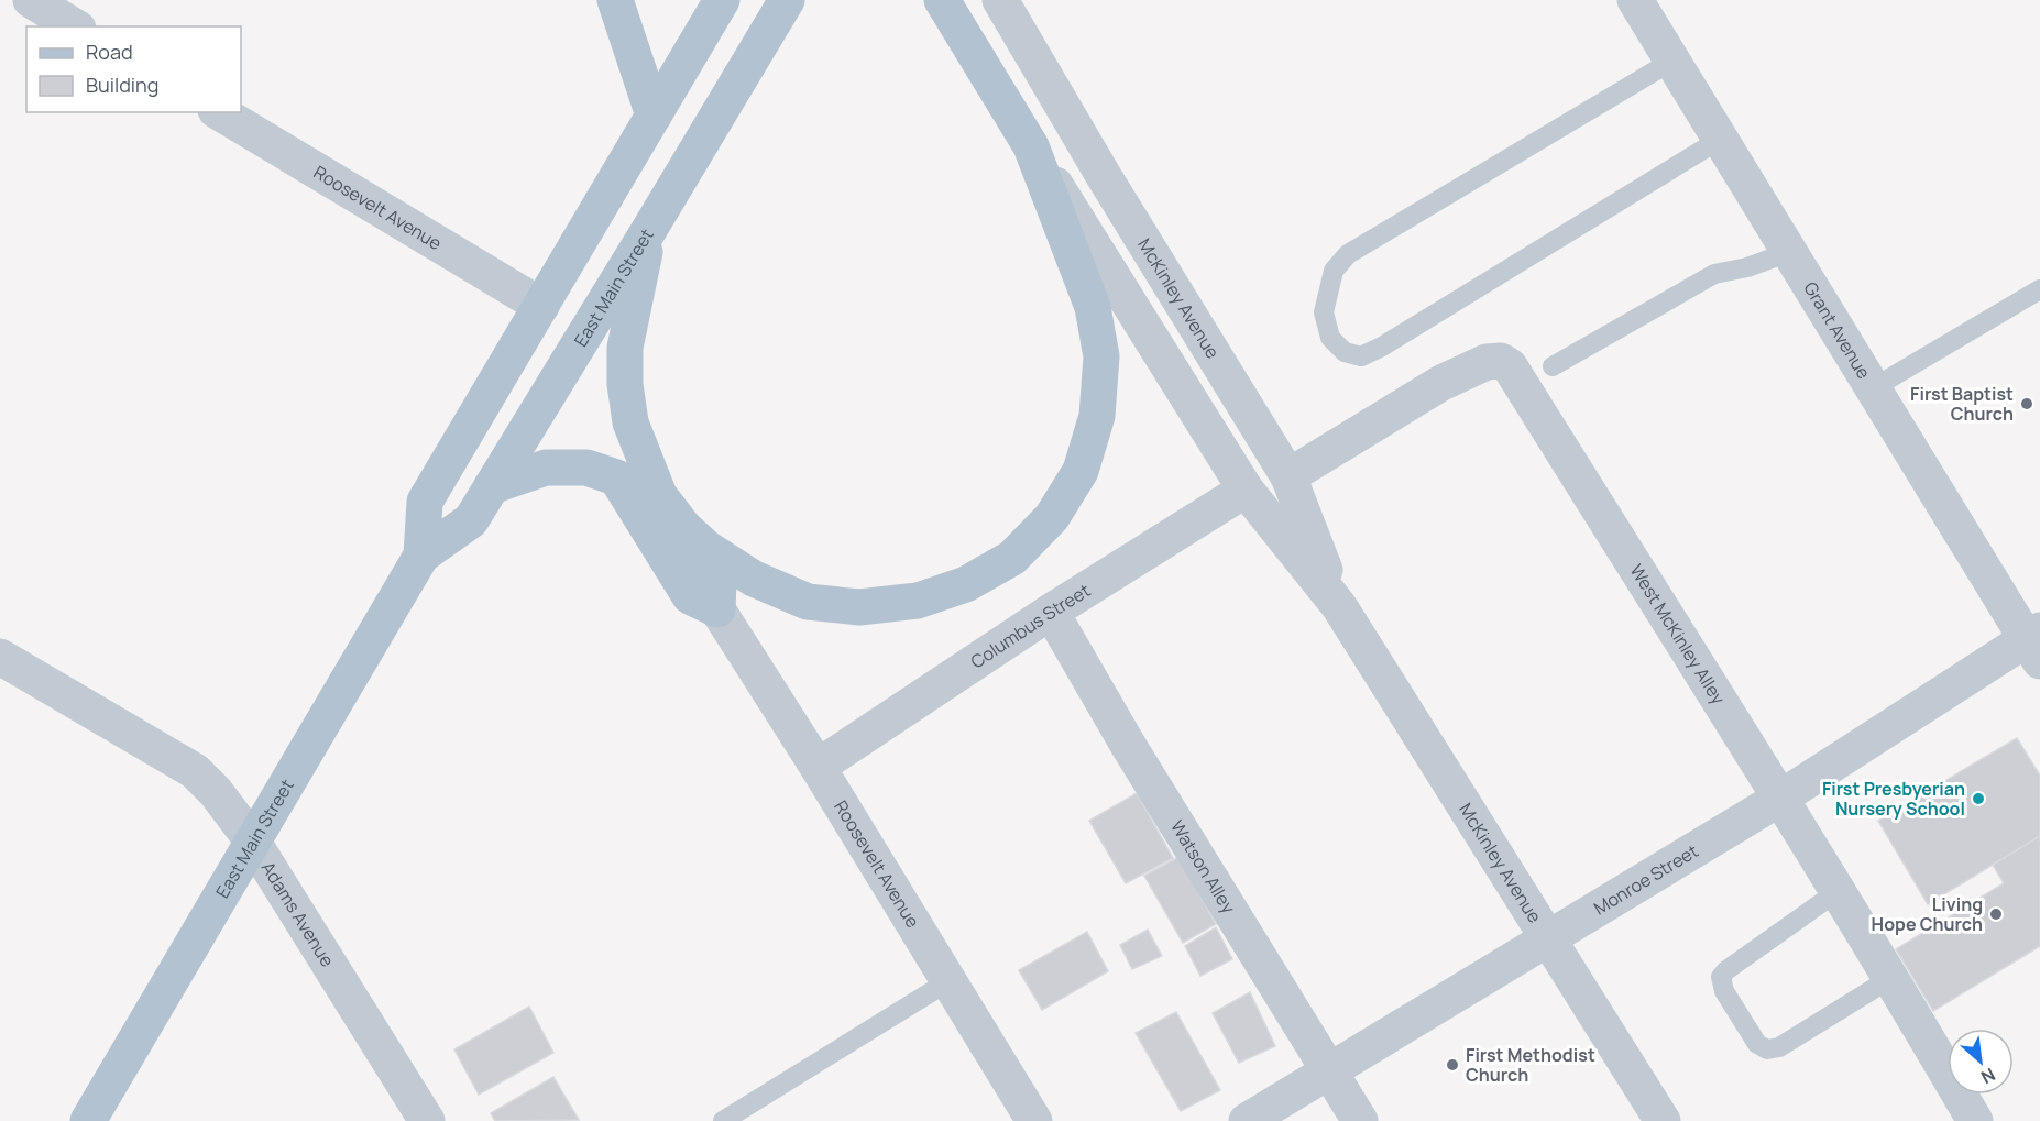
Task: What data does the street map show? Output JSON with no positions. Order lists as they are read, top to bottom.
{
  "streets": {
    "main road": ["East Main Street"],
    "street": [
      "Roosevelt Avenue",
      "McKinley Avenue",
      "Grant Avenue",
      "Columbus Street",
      "West McKinley Alley",
      "Watson Alley",
      "Monroe Street",
      "Adams Avenue"
    ]
  },
  "crossings": [
    ["Roosevelt Avenue", "East Main Street"],
    ["Roosevelt Avenue", "Columbus Street"],
    ["East Main Street", "Adams Avenue"],
    ["McKinley Avenue", "Columbus Street"],
    ["McKinley Avenue", "West McKinley Alley"],
    ["McKinley Avenue", "Monroe Street"],
    ["Grant Avenue", "Monroe Street"],
    ["Columbus Street", "Watson Alley"],
    ["West McKinley Alley", "Monroe Street"],
    ["Watson Alley", "Monroe Street"]
  ],
  "places": [
    "First Baptist Church",
    "First Presbyerian Nursery School",
    "Living Hope Church",
    "First Methodist Church"
  ],
  "legend": ["Road", "Building"],
  "north": "bottom right"
}
